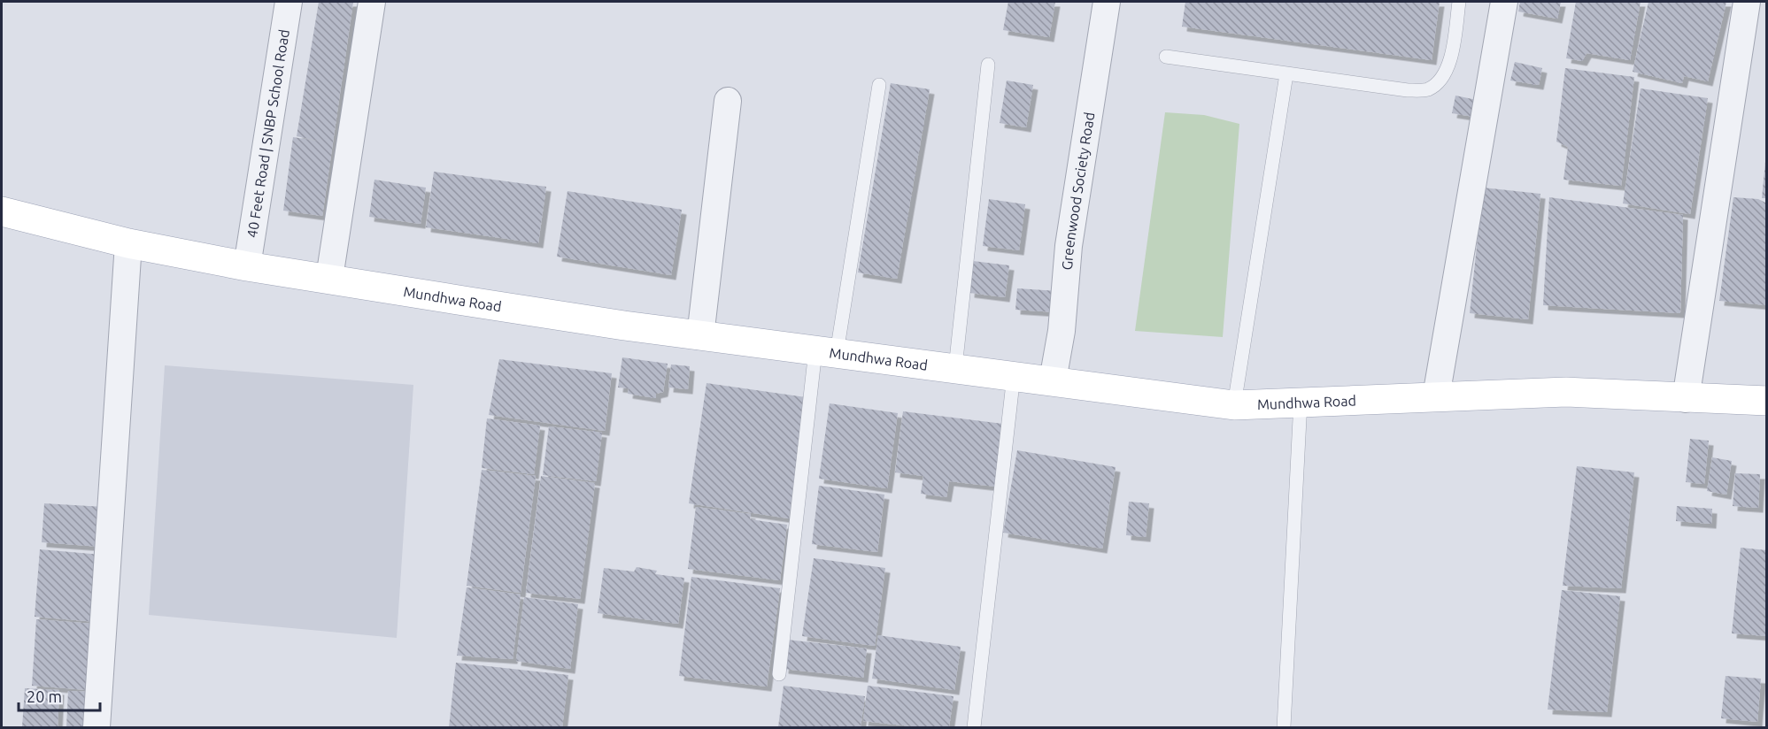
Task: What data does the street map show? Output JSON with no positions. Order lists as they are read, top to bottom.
{
  "streets": {
    "main road": ["Mundhwa Road"],
    "street": ["40 Feet Road | SNBP School Road", "Greenwood Society Road"]
  },
  "crossings": [
    ["40 Feet Road | SNBP School Road", "Mundhwa Road"],
    ["Greenwood Society Road", "Mundhwa Road"]
  ],
  "scale_bar": "20 m"
}
